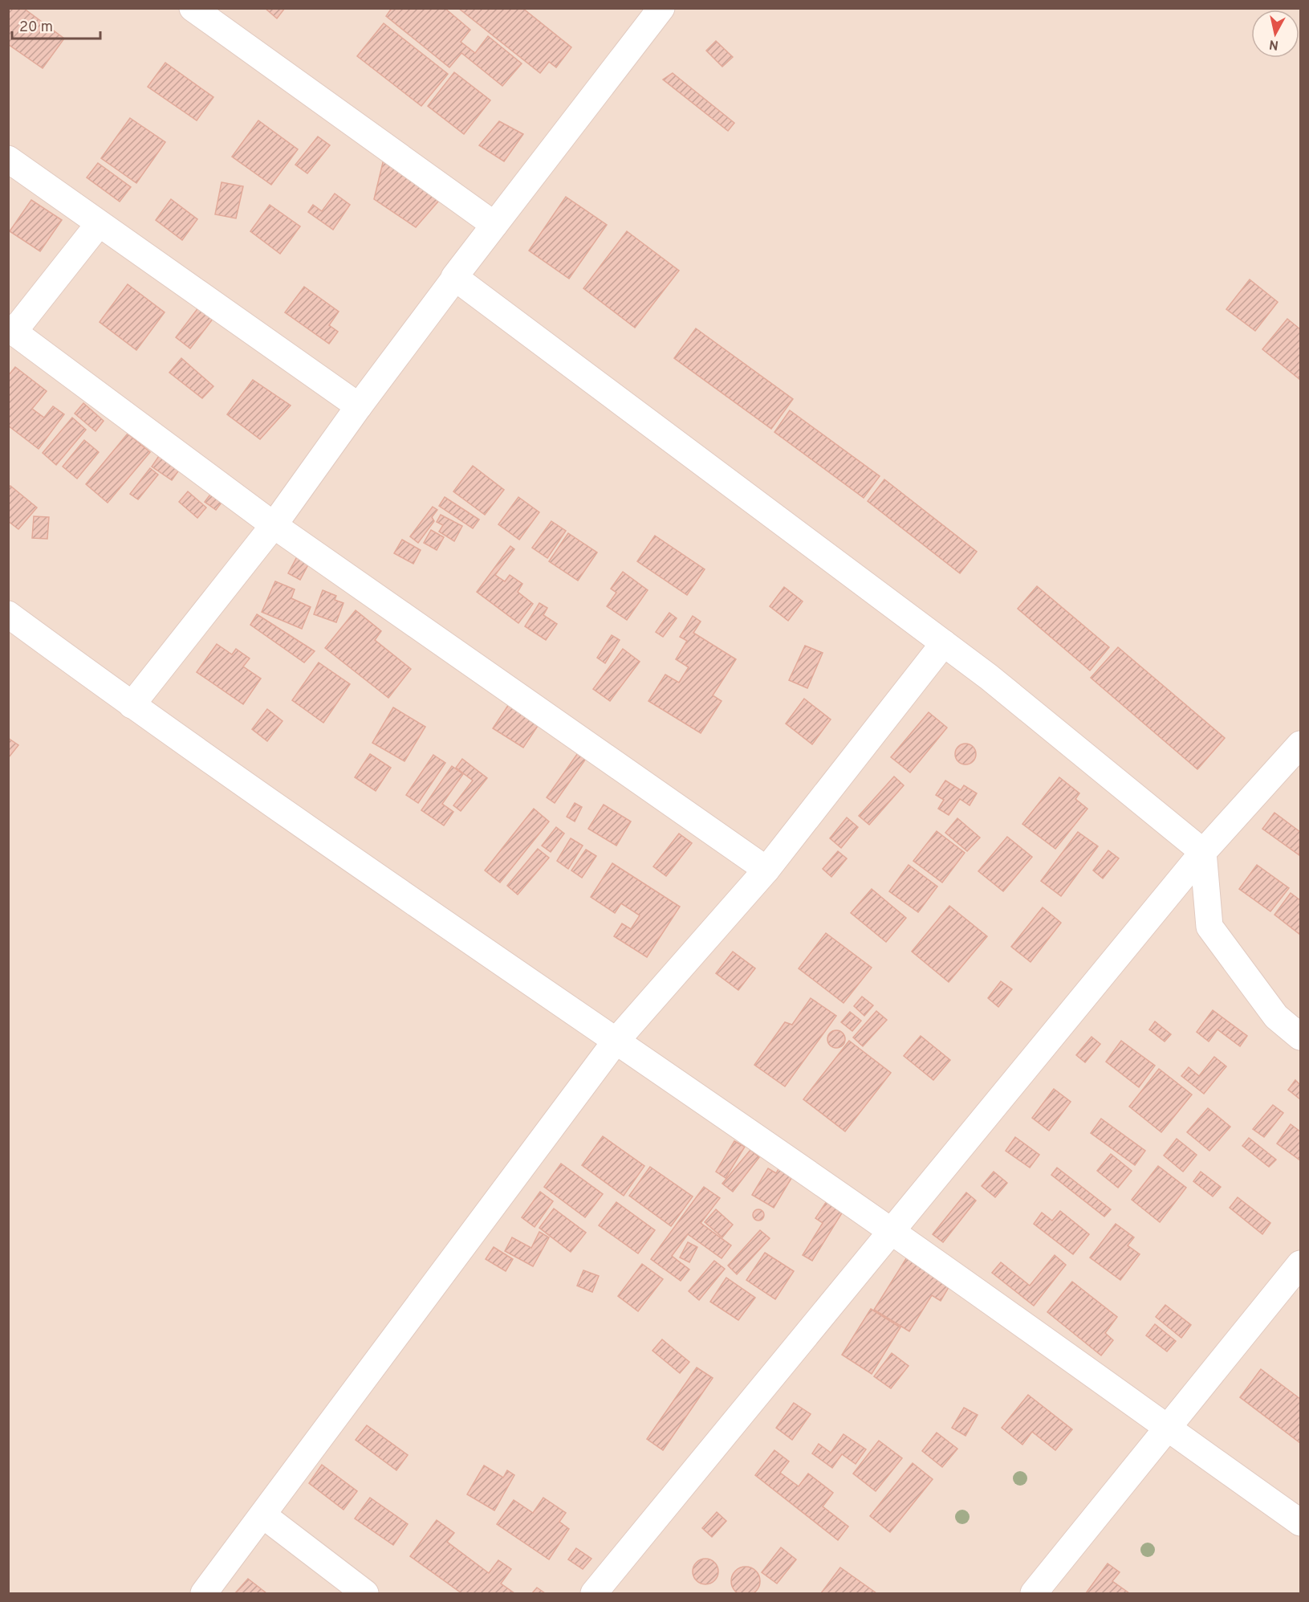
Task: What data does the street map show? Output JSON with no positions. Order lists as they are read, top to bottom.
{
  "scale_bar": "20 m",
  "north": "bottom"
}
